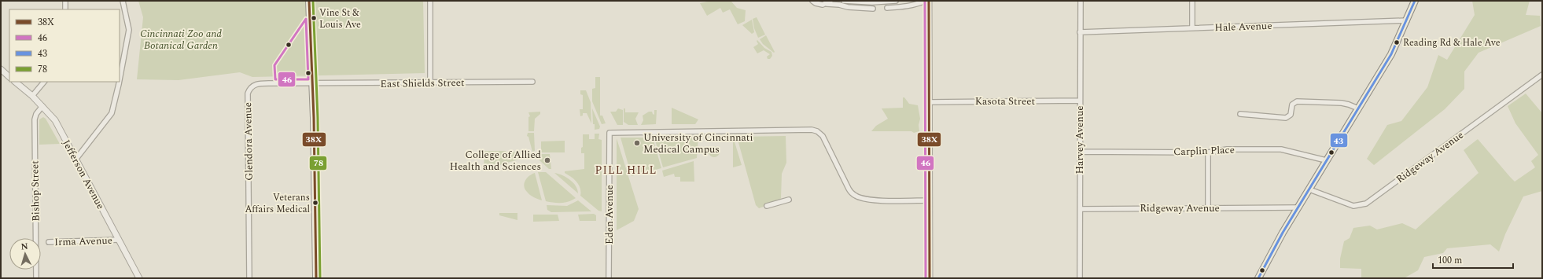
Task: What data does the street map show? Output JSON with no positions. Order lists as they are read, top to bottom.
{
  "streets": {
    "street": [
      "Hale Avenue",
      "East Shields Street",
      "Kasota Street",
      "Harvey Avenue",
      "Glendora Avenue",
      "Carplin Place",
      "Ridgeway Avenue",
      "Jefferson Avenue",
      "Bishop Street",
      "Eden Avenue",
      "Irma Avenue"
    ]
  },
  "crossings": [
    ["Hale Avenue", "Harvey Avenue"],
    ["East Shields Street", "Glendora Avenue"],
    ["Kasota Street", "Harvey Avenue"],
    ["Harvey Avenue", "Carplin Place"],
    ["Harvey Avenue", "Ridgeway Avenue"],
    ["Jefferson Avenue", "Bishop Street"],
    ["Jefferson Avenue", "Irma Avenue"]
  ],
  "districts": ["PILL HILL"],
  "parks": ["Cincinnati Zoo and Botanical Garden"],
  "places": [
    "Vine St & Louis Ave",
    "Reading Rd & Hale Ave",
    "University of Cincinnati Medical Campus",
    "College of Allied Health and Sciences",
    "Veterans Affairs Medical"
  ],
  "lines": [
    "transit line 38X",
    "transit line 46",
    "transit line 43",
    "transit line 78"
  ],
  "legend": [
    "38X",
    "46",
    "43",
    "78"
  ],
  "scale_bar": "100 m",
  "north": "top"
}
